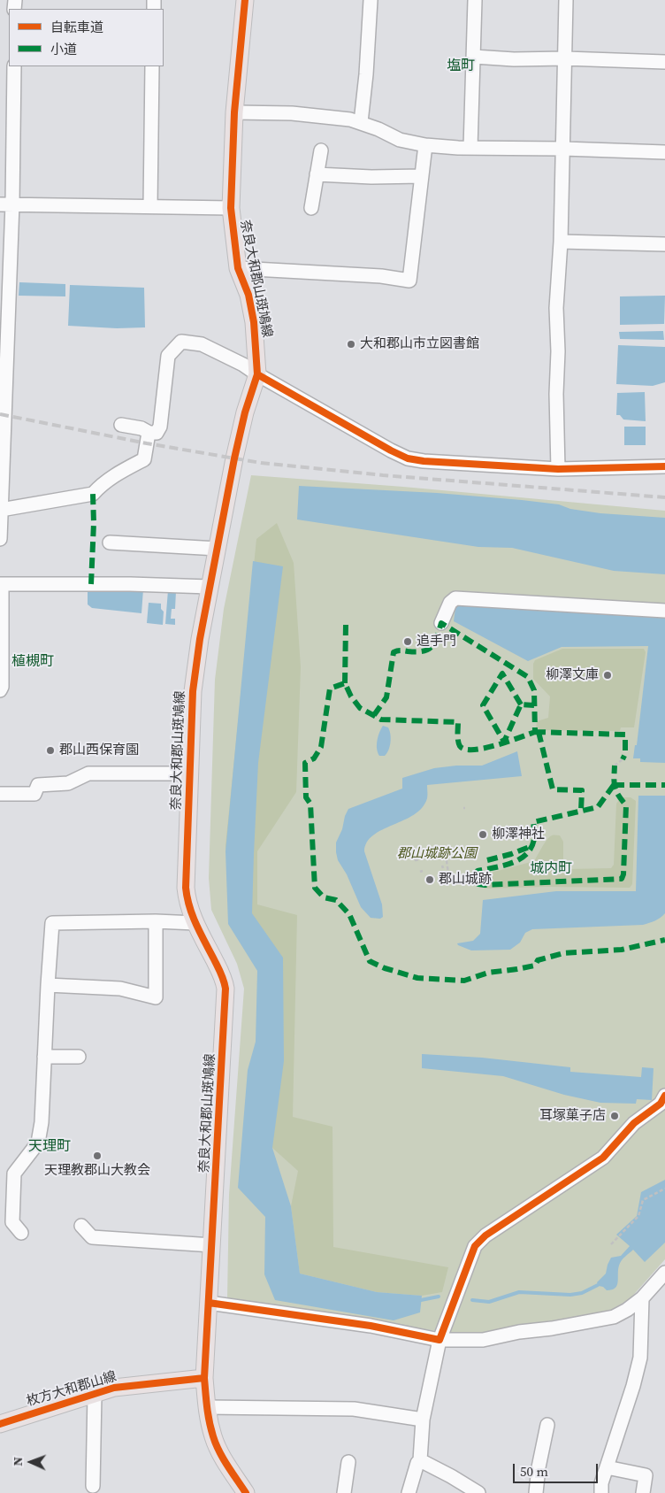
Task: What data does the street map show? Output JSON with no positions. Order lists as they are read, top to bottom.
{
  "streets": {
    "main road": ["奈良大和郡山斑鳩線", "枚方大和郡山線"]
  },
  "crossings": [
    ["奈良大和郡山斑鳩線", "枚方大和郡山線"]
  ],
  "districts": [
    "塩町",
    "植槻町",
    "城内町",
    "天理町"
  ],
  "parks": ["郡山城跡公園"],
  "places": [
    "大和郡山市立図書館",
    "追手門",
    "柳澤文庫",
    "郡山西保育園",
    "柳澤神社",
    "郡山城跡",
    "耳塚菓子店",
    "天理教郡山大教会"
  ],
  "legend": ["自転車道", "小道"],
  "scale_bar": "50 m",
  "north": "left"
}
